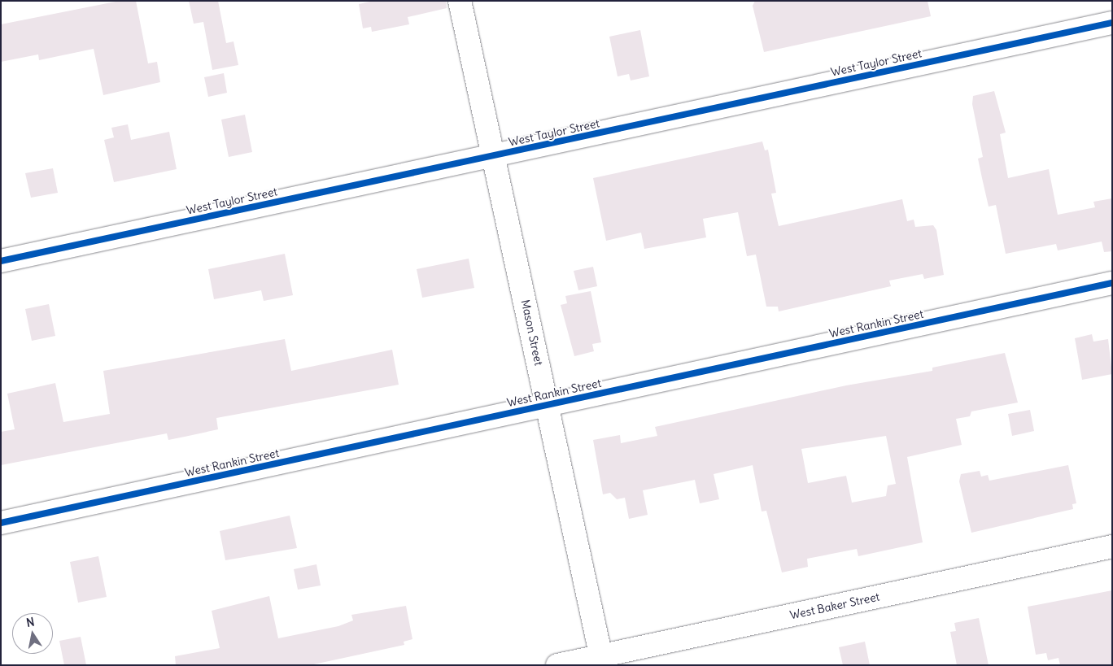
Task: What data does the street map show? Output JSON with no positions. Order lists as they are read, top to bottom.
{
  "streets": {
    "street": [
      "West Taylor Street",
      "West Rankin Street",
      "Mason Street",
      "West Baker Street"
    ]
  },
  "crossings": [
    ["West Taylor Street", "Mason Street"],
    ["West Rankin Street", "Mason Street"],
    ["Mason Street", "West Baker Street"]
  ],
  "north": "top"
}
